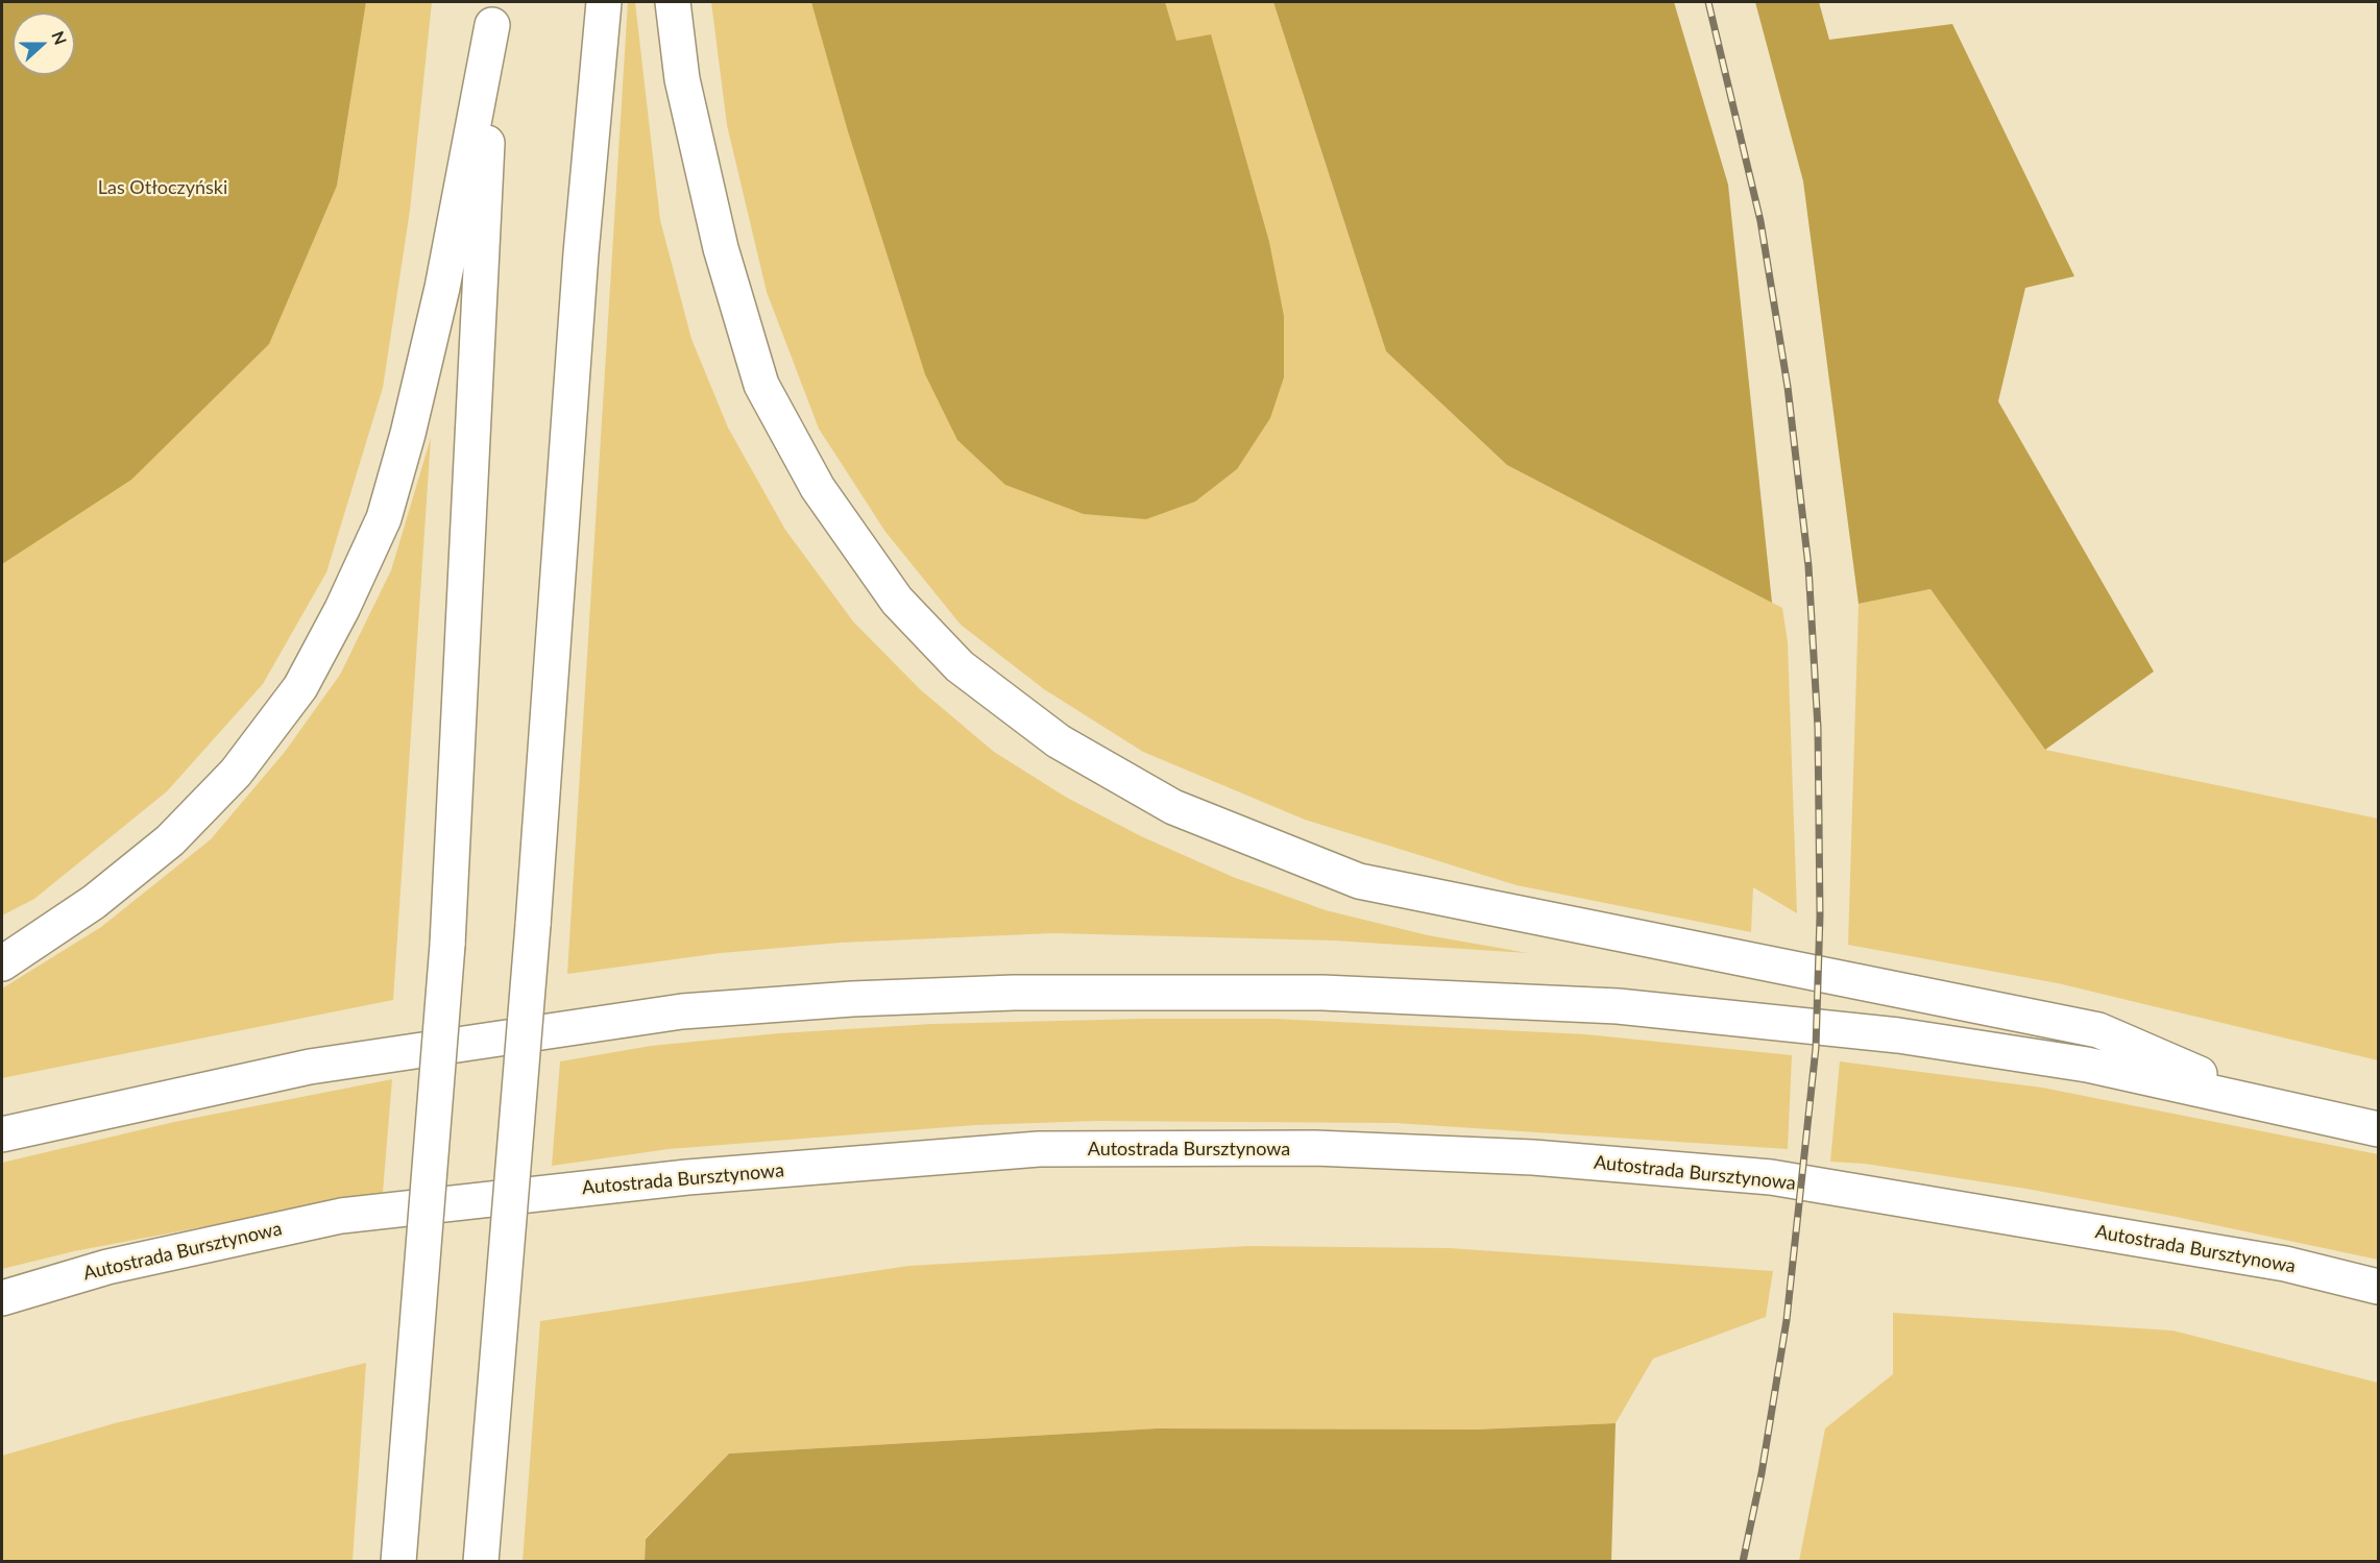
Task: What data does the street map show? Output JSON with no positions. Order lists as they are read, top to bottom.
{
  "streets": {
    "highway": ["Autostrada Bursztynowa"]
  },
  "parks": ["Las Otłoczyński"],
  "north": "right"
}
